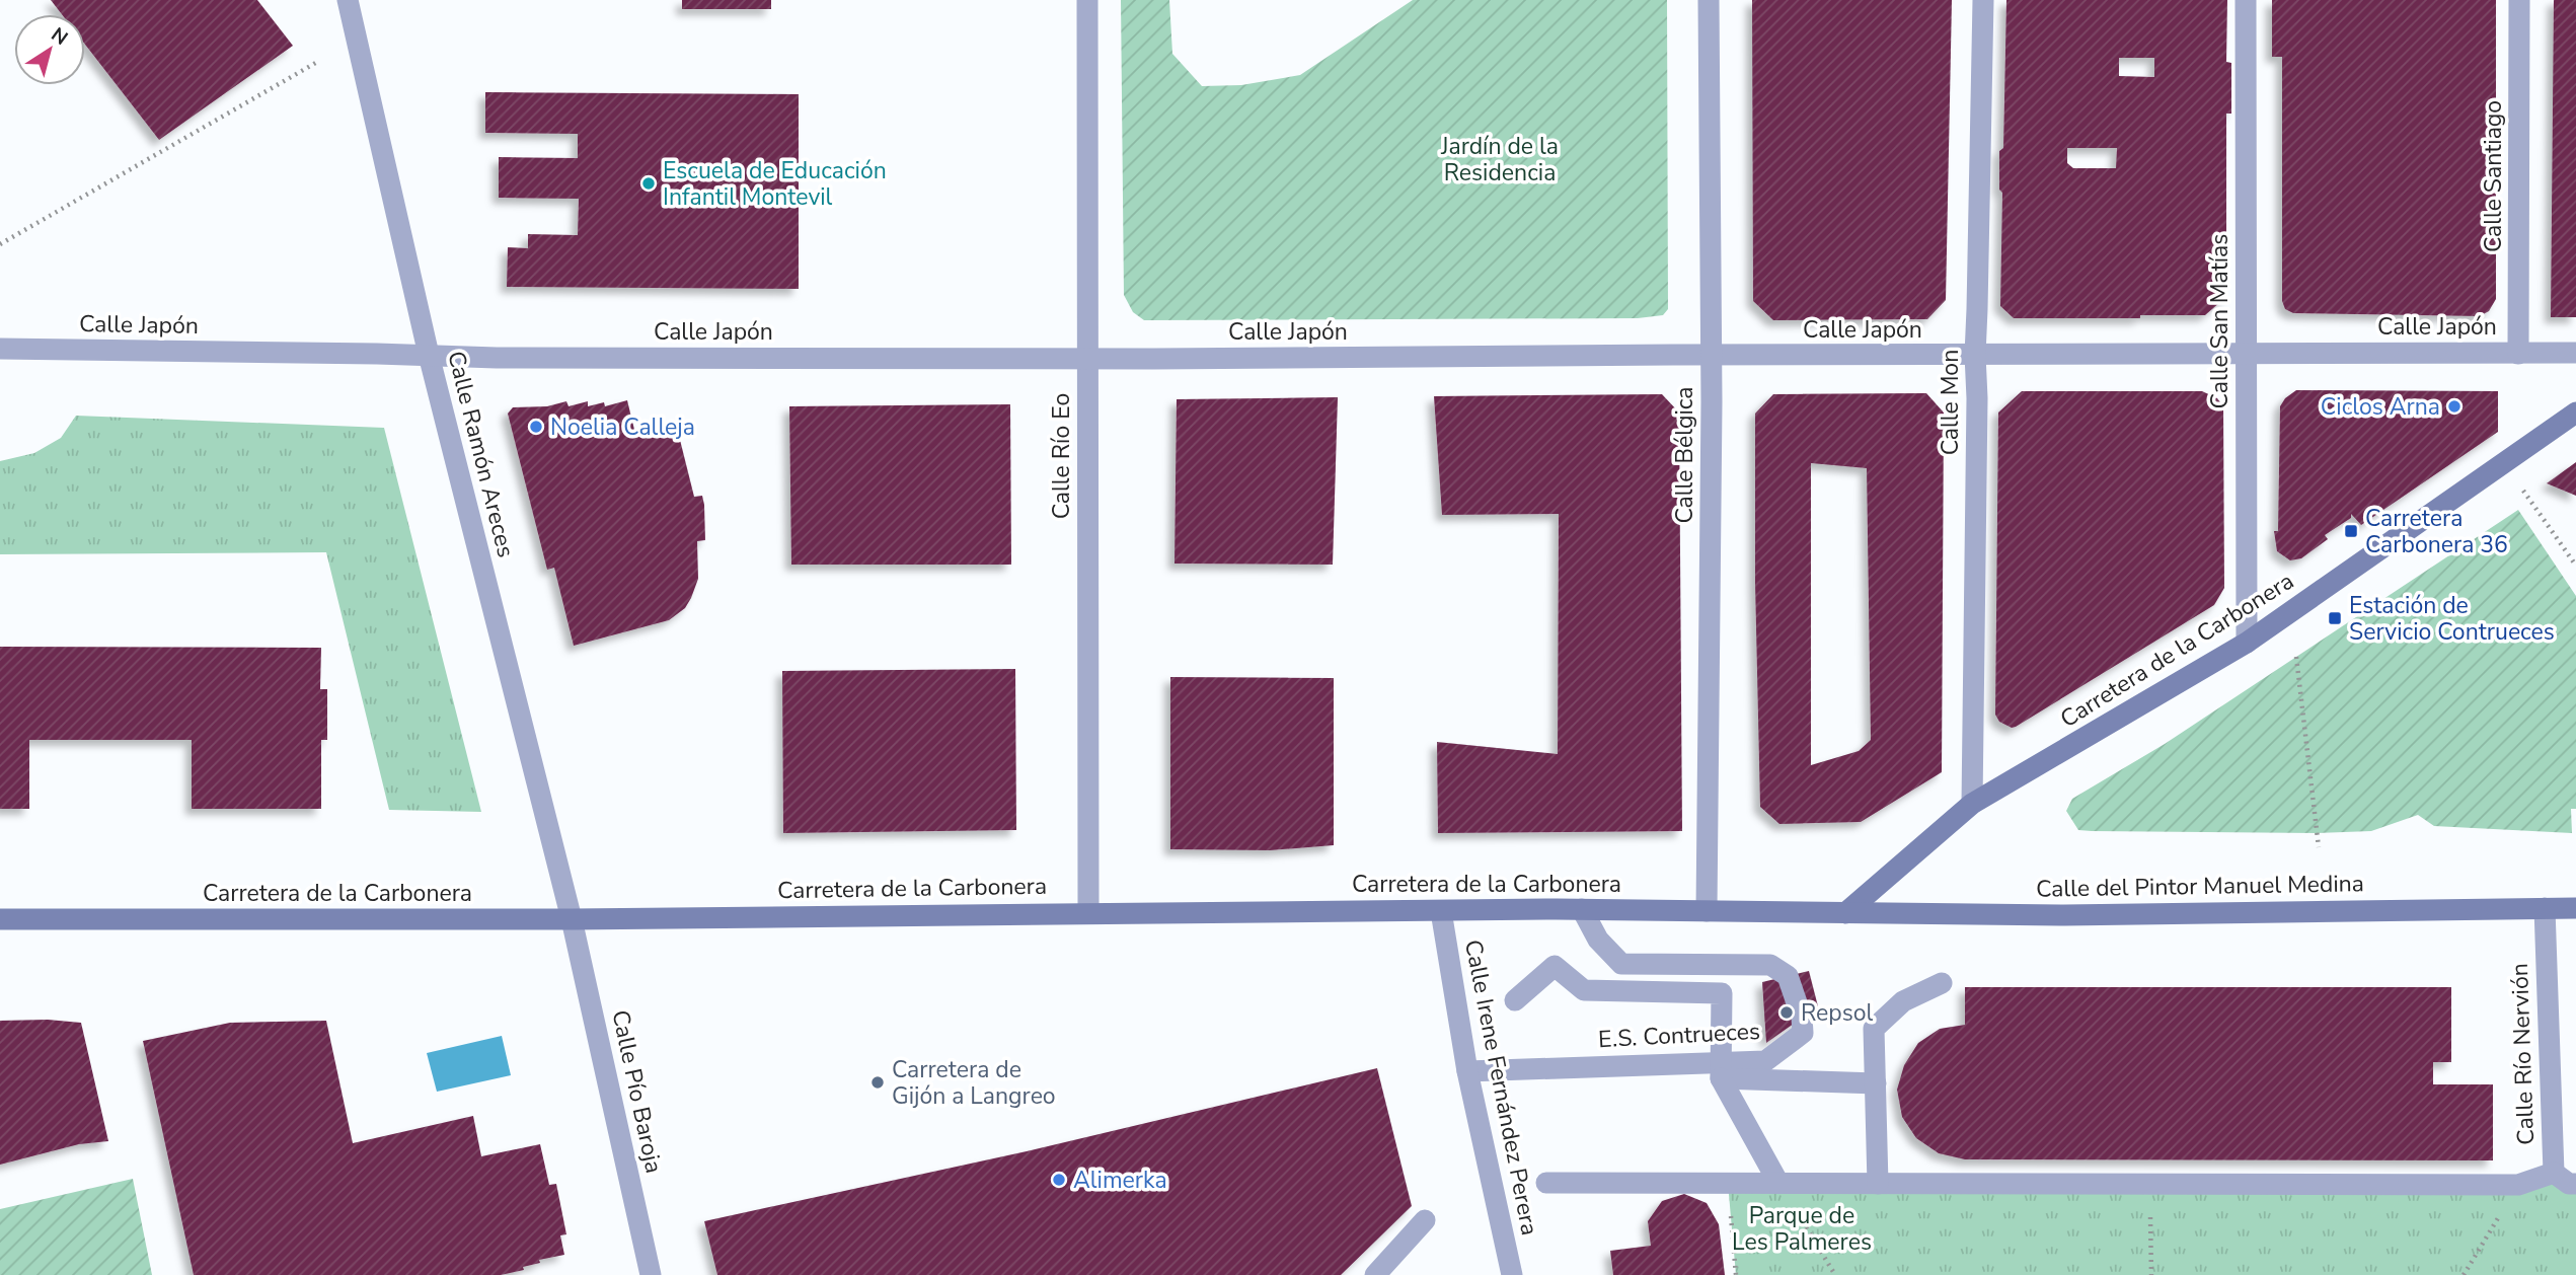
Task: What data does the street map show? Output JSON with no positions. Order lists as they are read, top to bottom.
{
  "streets": {
    "street": [
      "Calle Santiago",
      "Calle San Matías",
      "Calle Japón",
      "Calle Mon",
      "Calle Ramón Areces",
      "Calle Bélgica",
      "Calle Río Eo",
      "Carretera de la Carbonera",
      "Calle del Pintor Manuel Medina",
      "E.S. Contrueces",
      "Calle Río Nervión",
      "Calle Irene Fernández Perera",
      "Calle Pío Baroja"
    ]
  },
  "crossings": [
    ["Calle Santiago", "Calle Japón"],
    ["Calle San Matías", "Calle Japón"],
    ["Calle San Matías", "Carretera de la Carbonera"],
    ["Calle Japón", "Calle Mon"],
    ["Calle Japón", "Calle Ramón Areces"],
    ["Calle Japón", "Calle Bélgica"],
    ["Calle Japón", "Calle Río Eo"],
    ["Calle Mon", "Carretera de la Carbonera"],
    ["Calle Ramón Areces", "Carretera de la Carbonera"],
    ["Calle Ramón Areces", "Calle Pío Baroja"],
    ["Calle Bélgica", "Carretera de la Carbonera"],
    ["Calle Río Eo", "Carretera de la Carbonera"],
    ["Carretera de la Carbonera", "Calle del Pintor Manuel Medina"],
    ["Carretera de la Carbonera", "E.S. Contrueces"],
    ["Carretera de la Carbonera", "Calle Irene Fernández Perera"],
    ["Carretera de la Carbonera", "Calle Pío Baroja"],
    ["Calle del Pintor Manuel Medina", "Calle Río Nervión"],
    ["E.S. Contrueces", "Calle Irene Fernández Perera"]
  ],
  "parks": ["Jardín de la Residencia", "Parque de Les Palmeres"],
  "places": {
    "other": [
      "Escuela de Educación Infantil Montevil",
      "Ciclos Arna",
      "Noelia Calleja",
      "Repsol",
      "Carretera de Gijón a Langreo",
      "Alimerka"
    ],
    "transit": ["Carretera Carbonera 36", "Estación de Servicio Contrueces"]
  },
  "north": "top right"
}
